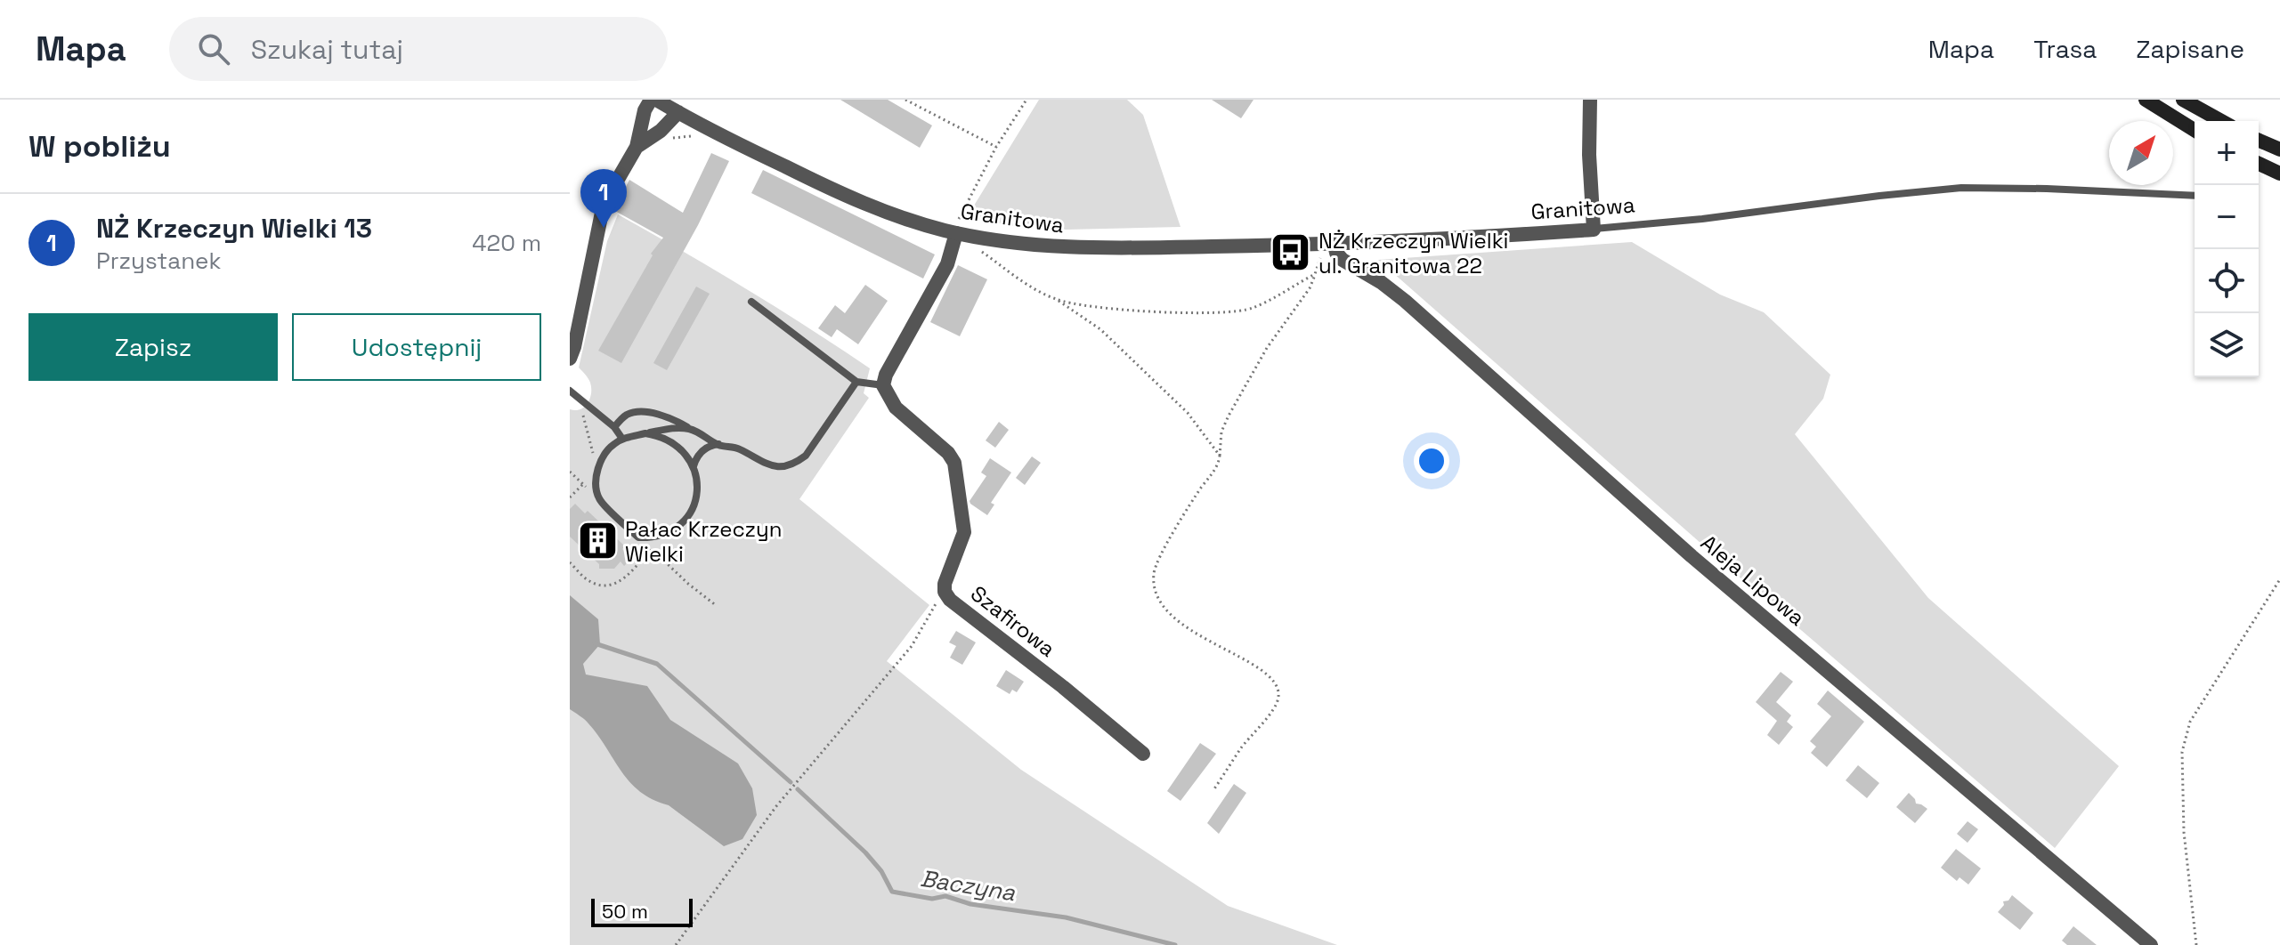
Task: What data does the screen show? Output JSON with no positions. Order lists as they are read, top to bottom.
{
  "streets": {
    "street": ["Granitowa", "Aleja Lipowa", "Szafirowa"]
  },
  "crossings": [
    ["Granitowa", "Aleja Lipowa"]
  ],
  "water": ["Baczyna"],
  "places": {
    "bus stop": ["NŻ Krzeczyn Wielki ul. Granitowa 22"],
    "building": ["Pałac Krzeczyn Wielki"]
  },
  "scale_bar": "50 m",
  "north": "top right",
  "page": {
    "header": "Mapa",
    "search": "Szukaj tutaj",
    "nav": ["Mapa", "Trasa", "Zapisane"],
    "heading": "W pobliżu",
    "map_buttons": ["+", "−"],
    "pins": "1",
    "list": [
      {
        "mark": "1",
        "name": "NŻ Krzeczyn Wielki 13",
        "note": "Przystanek",
        "value": "420 m"
      }
    ],
    "buttons": ["Zapisz", "Udostępnij"],
    "scale": "50 m"
  }
}
